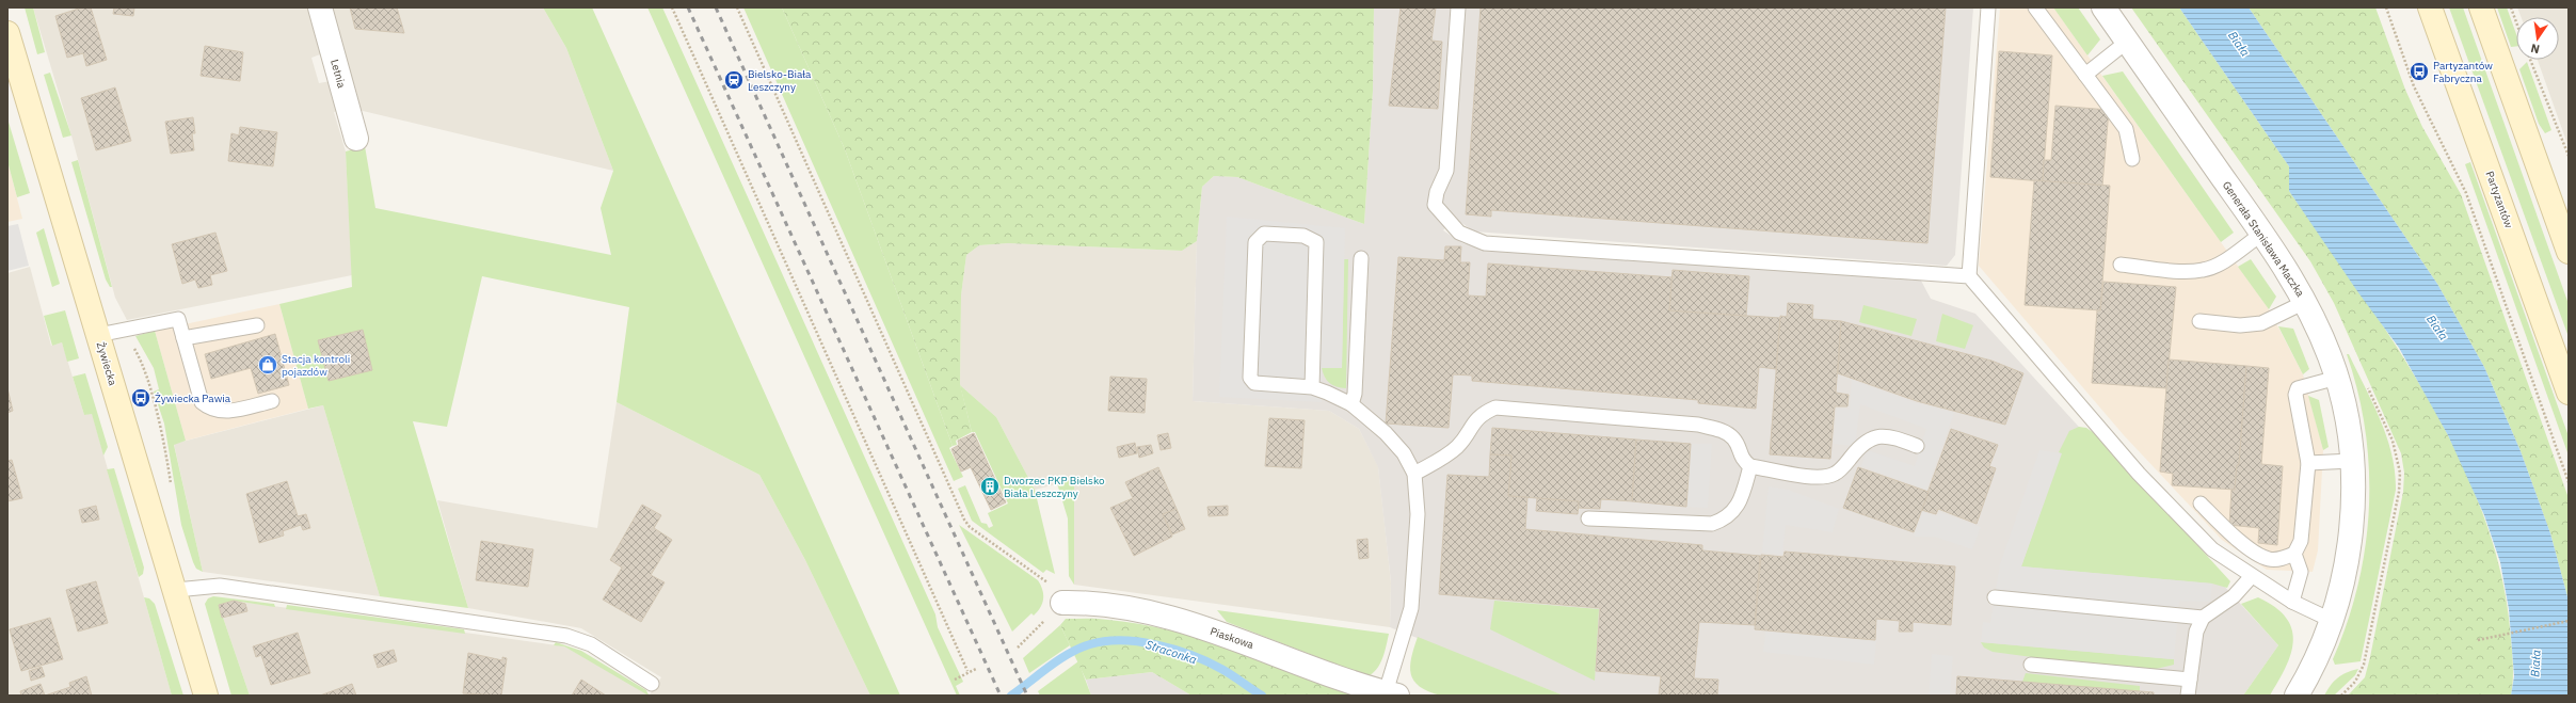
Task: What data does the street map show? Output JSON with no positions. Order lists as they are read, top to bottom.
{
  "streets": {
    "main road": ["Partyzantów", "Żywiecka"],
    "street": ["Letnia", "Generała Stanisława Maczka", "Piaskowa"]
  },
  "water": ["Biała", "Straconka"],
  "places": {
    "bus stop": ["Partyzantów Fabryczna", "Żywiecka Pawia"],
    "station": ["Bielsko-Biała Leszczyny"],
    "shop": ["Stacja kontroli pojazdów"],
    "building": ["Dworzec PKP Bielsko Biała Leszczyny"]
  },
  "north": "bottom"
}
